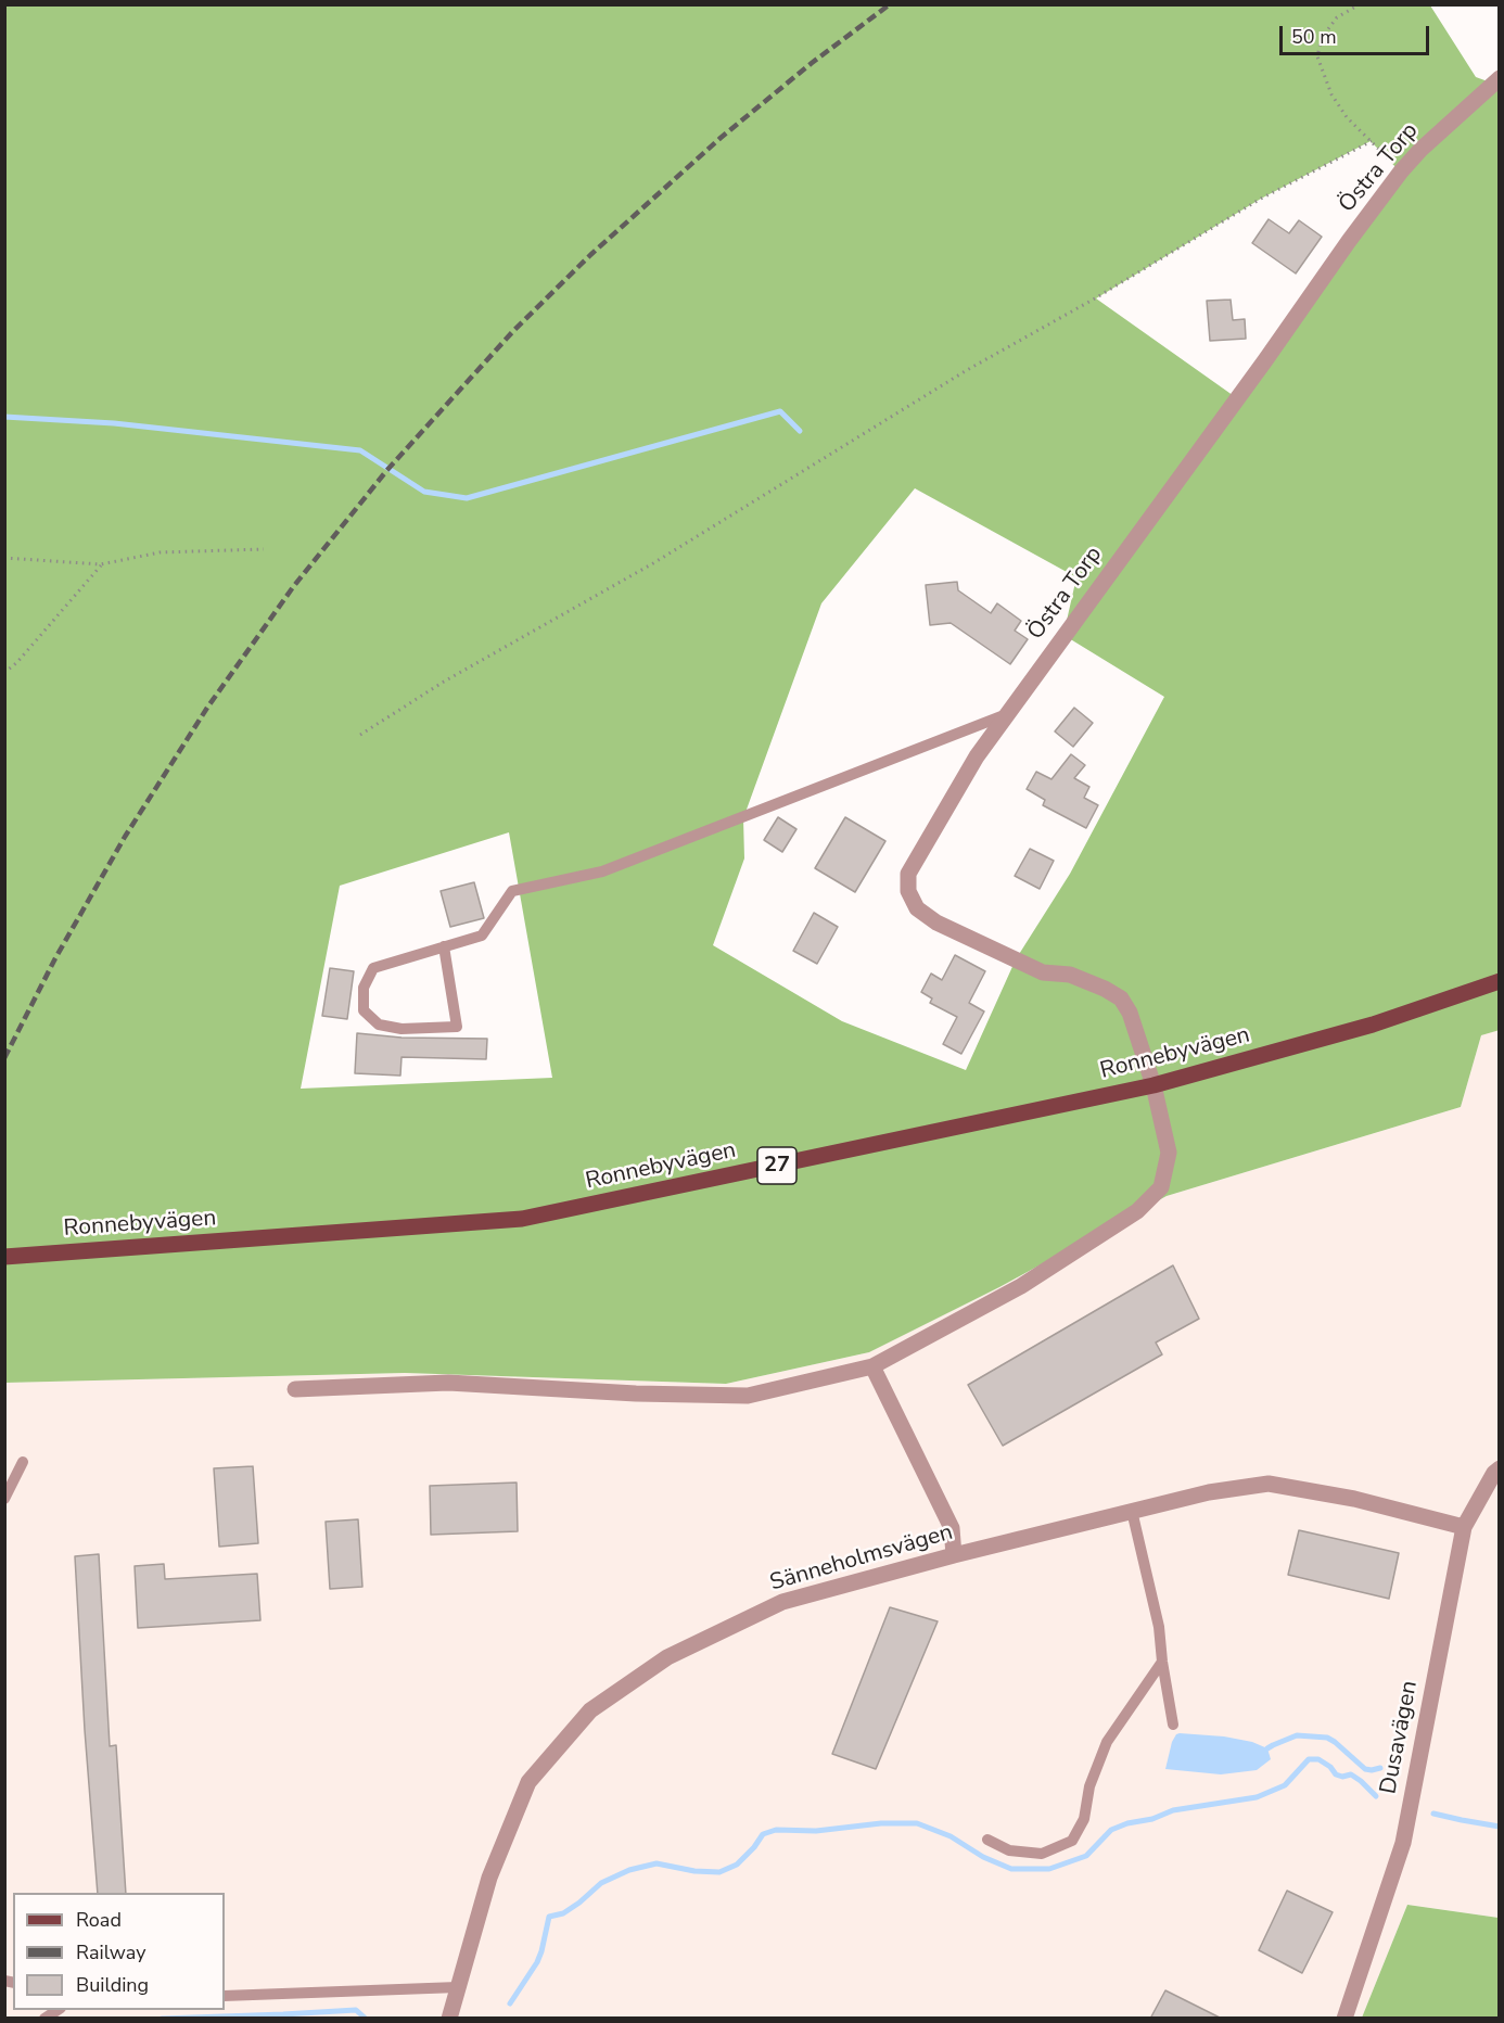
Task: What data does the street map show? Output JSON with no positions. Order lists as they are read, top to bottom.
{
  "streets": {
    "main road": ["Ronnebyvägen", "27"],
    "street": ["Östra Torp", "Sänneholmsvägen", "Dusavägen"]
  },
  "crossings": [
    ["Östra Torp", "Ronnebyvägen"],
    ["Sänneholmsvägen", "Dusavägen"]
  ],
  "legend": ["Road", "Railway", "Building"],
  "scale_bar": "50 m"
}
